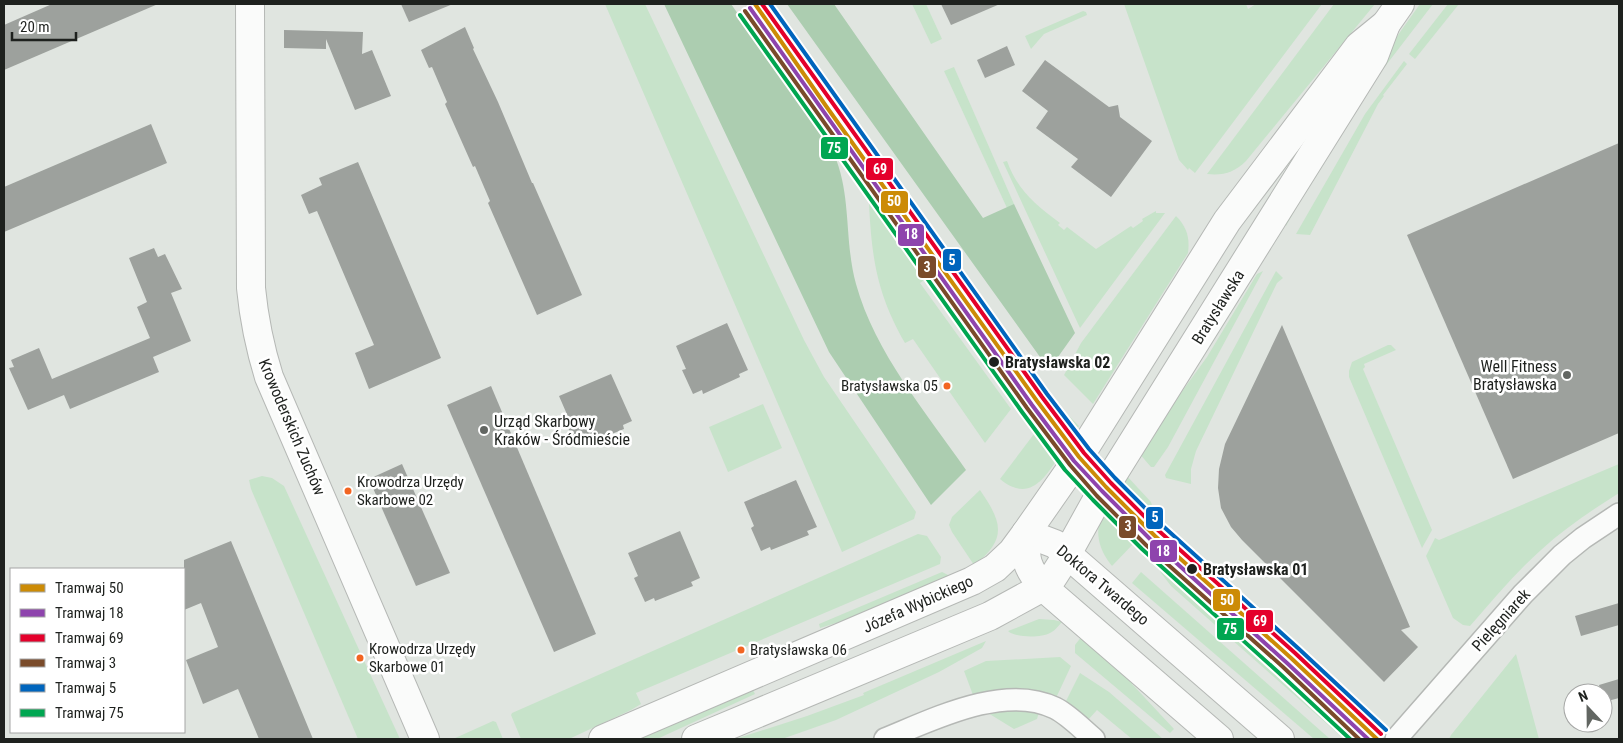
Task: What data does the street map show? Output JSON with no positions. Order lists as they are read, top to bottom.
{
  "streets": {
    "street": [
      "Bratysławska",
      "Krowoderskich Zuchów",
      "Doktora Twardego",
      "Józefa Wybickiego",
      "Pielęgniarek"
    ]
  },
  "crossings": [
    ["Bratysławska", "Doktora Twardego"],
    ["Bratysławska", "Józefa Wybickiego"],
    ["Doktora Twardego", "Józefa Wybickiego"]
  ],
  "places": [
    "Bratysławska 02",
    "Well Fitness Bratysławska",
    "Bratysławska 05",
    "Urząd Skarbowy Kraków - Śródmieście",
    "Krowodrza Urzędy Skarbowe 02",
    "Bratysławska 01",
    "Bratysławska 06",
    "Krowodrza Urzędy Skarbowe 01"
  ],
  "lines": [
    "tram line 50",
    "tram line 69",
    "tram line 5",
    "tram line 18",
    "tram line 3",
    "tram line 75"
  ],
  "legend": [
    "Tramwaj 50",
    "Tramwaj 18",
    "Tramwaj 69",
    "Tramwaj 3",
    "Tramwaj 5",
    "Tramwaj 75"
  ],
  "scale_bar": "20 m",
  "north": "top"
}
